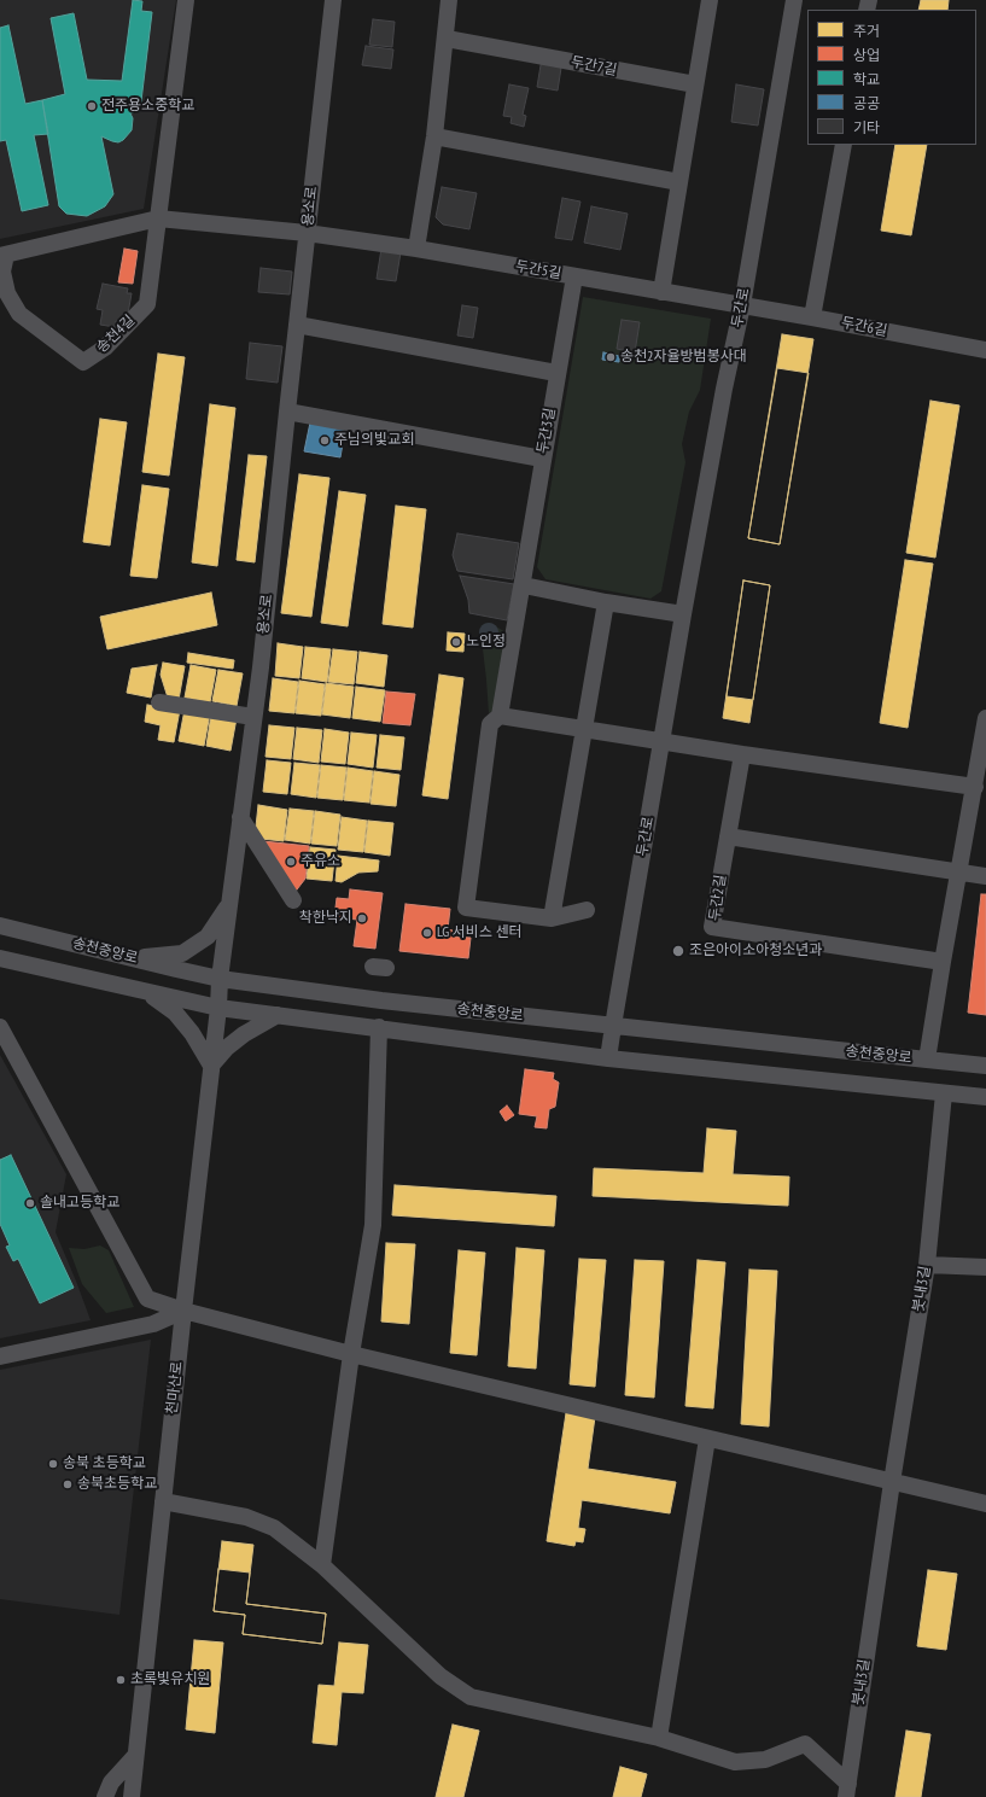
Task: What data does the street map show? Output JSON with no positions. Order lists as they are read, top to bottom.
{
  "streets": {
    "street": [
      "두간7길",
      "용소로",
      "두간5길",
      "두간로",
      "두간6길",
      "송천4길",
      "두간3길",
      "두간2길",
      "송천중앙로",
      "붓내3길",
      "천마산로"
    ]
  },
  "crossings": [
    ["용소로", "두간5길"],
    ["용소로", "송천4길"],
    ["용소로", "송천중앙로"],
    ["용소로", "천마산로"],
    ["두간5길", "두간로"],
    ["두간5길", "두간6길"],
    ["두간5길", "송천4길"],
    ["두간5길", "두간3길"],
    ["두간로", "두간6길"],
    ["두간로", "송천중앙로"],
    ["송천중앙로", "붓내3길"],
    ["송천중앙로", "천마산로"]
  ],
  "places": [
    "전주용소중학교",
    "송천2자율방범봉사대",
    "주님의빛교회",
    "노인정",
    "주유소",
    "착한낙지",
    "LG 서비스 센터",
    "조은아이소아청소년과",
    "솔내고등학교",
    "송북 초등학교",
    "송북초등학교",
    "초록빛유치원"
  ],
  "legend": [
    "주거",
    "상업",
    "학교",
    "공공",
    "기타"
  ]
}
